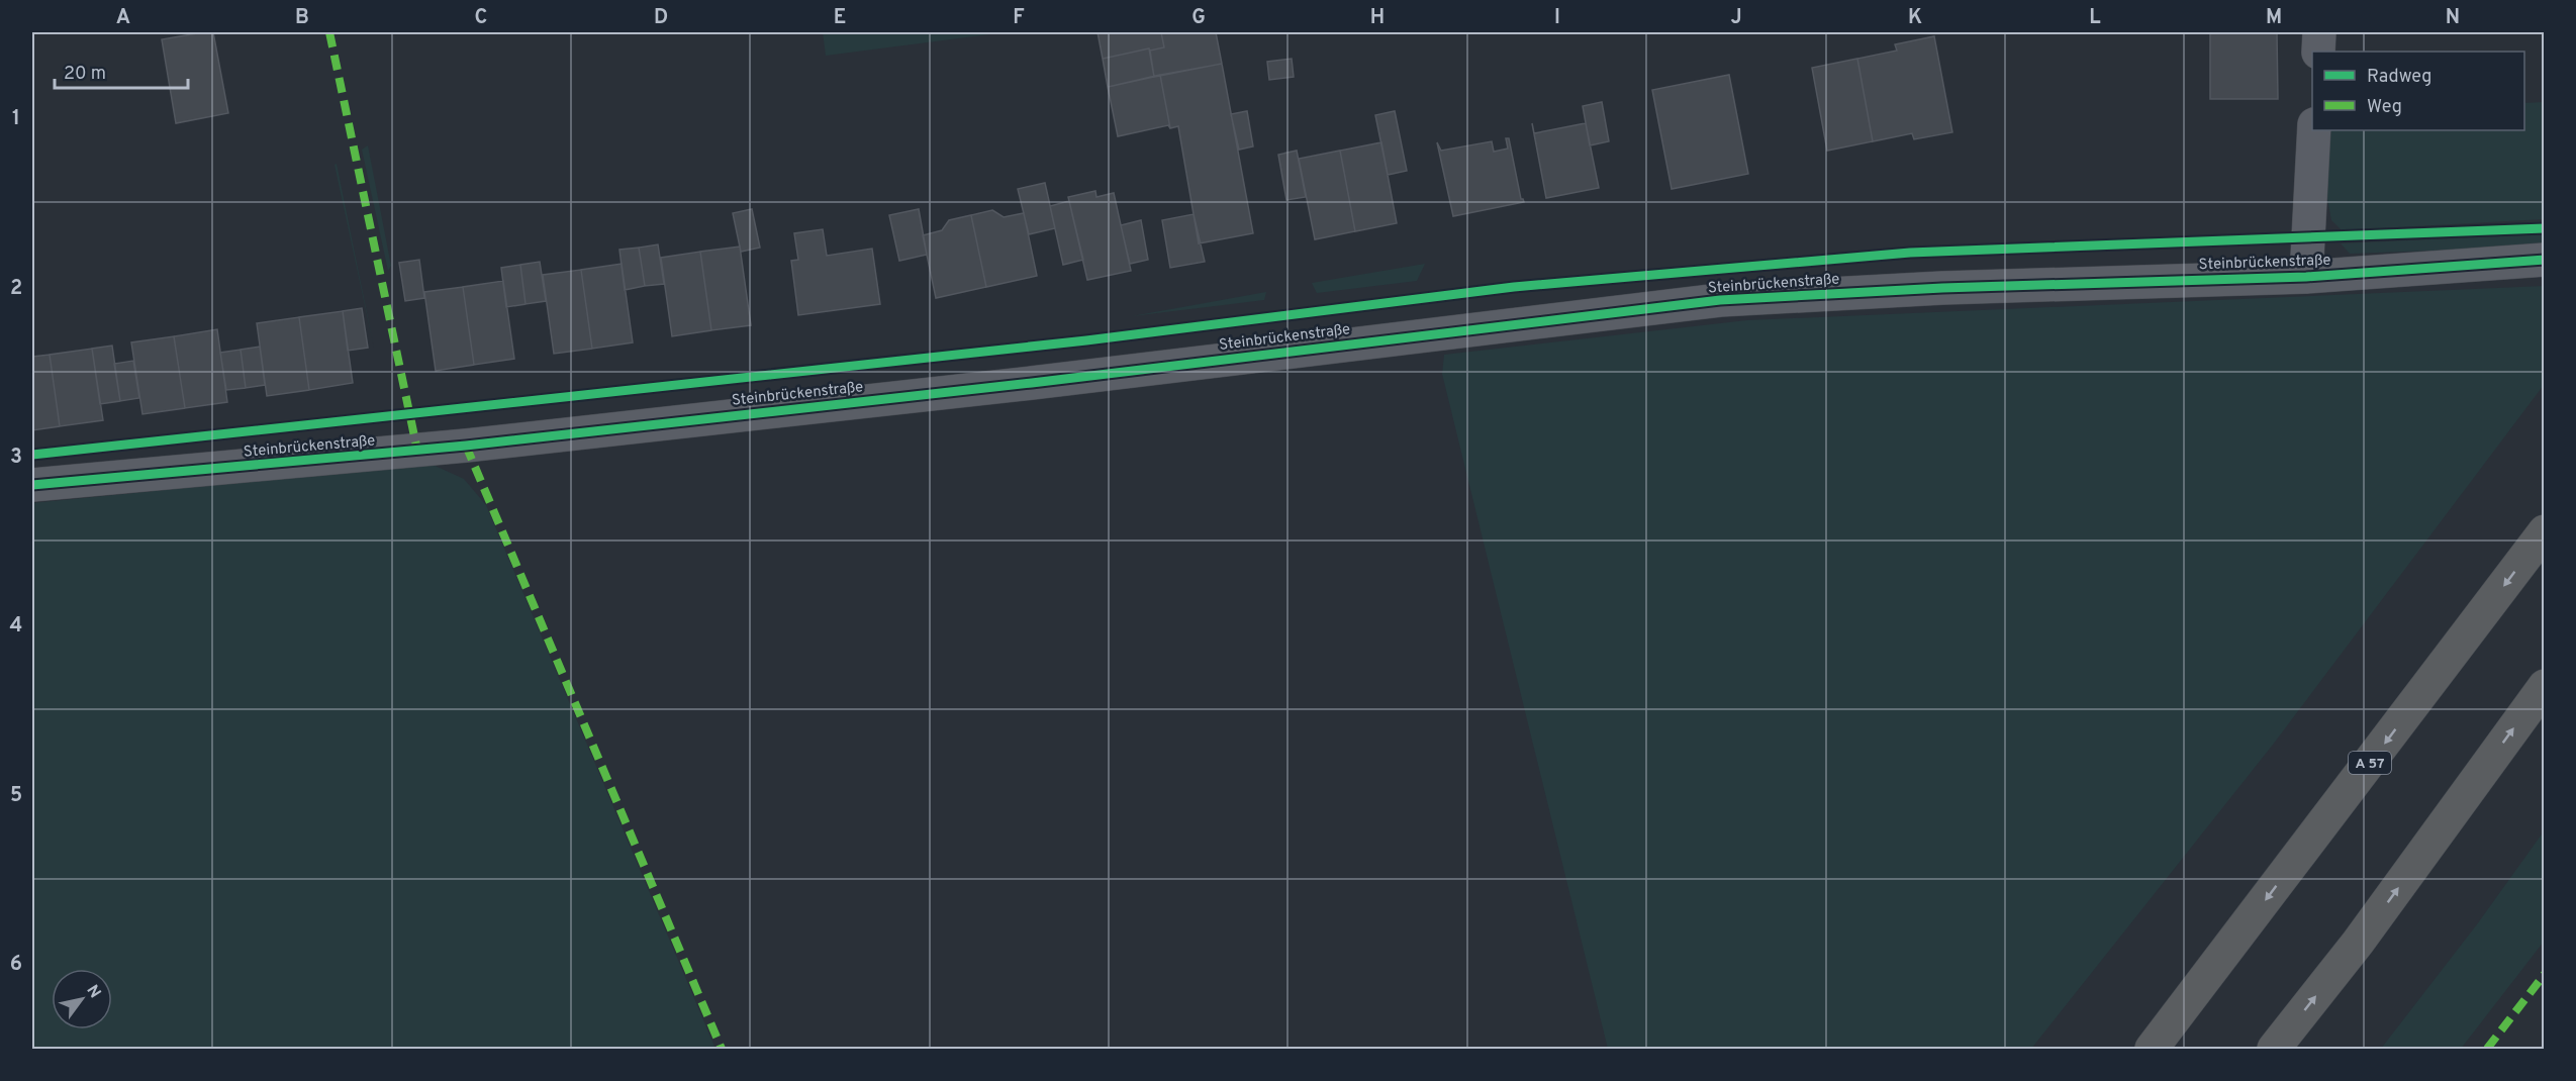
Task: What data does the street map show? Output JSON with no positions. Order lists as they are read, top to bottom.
{
  "streets": {
    "highway": ["A 57"],
    "street": ["Steinbrückenstraße"]
  },
  "legend": ["Radweg", "Weg"],
  "scale_bar": "20 m",
  "north": "top right",
  "grid": {
    "columns": [
      "A",
      "B",
      "C",
      "D",
      "E",
      "F",
      "G",
      "H",
      "I",
      "J",
      "K",
      "L",
      "M",
      "N"
    ],
    "rows": [
      "1",
      "2",
      "3",
      "4",
      "5",
      "6"
    ]
  }
}
